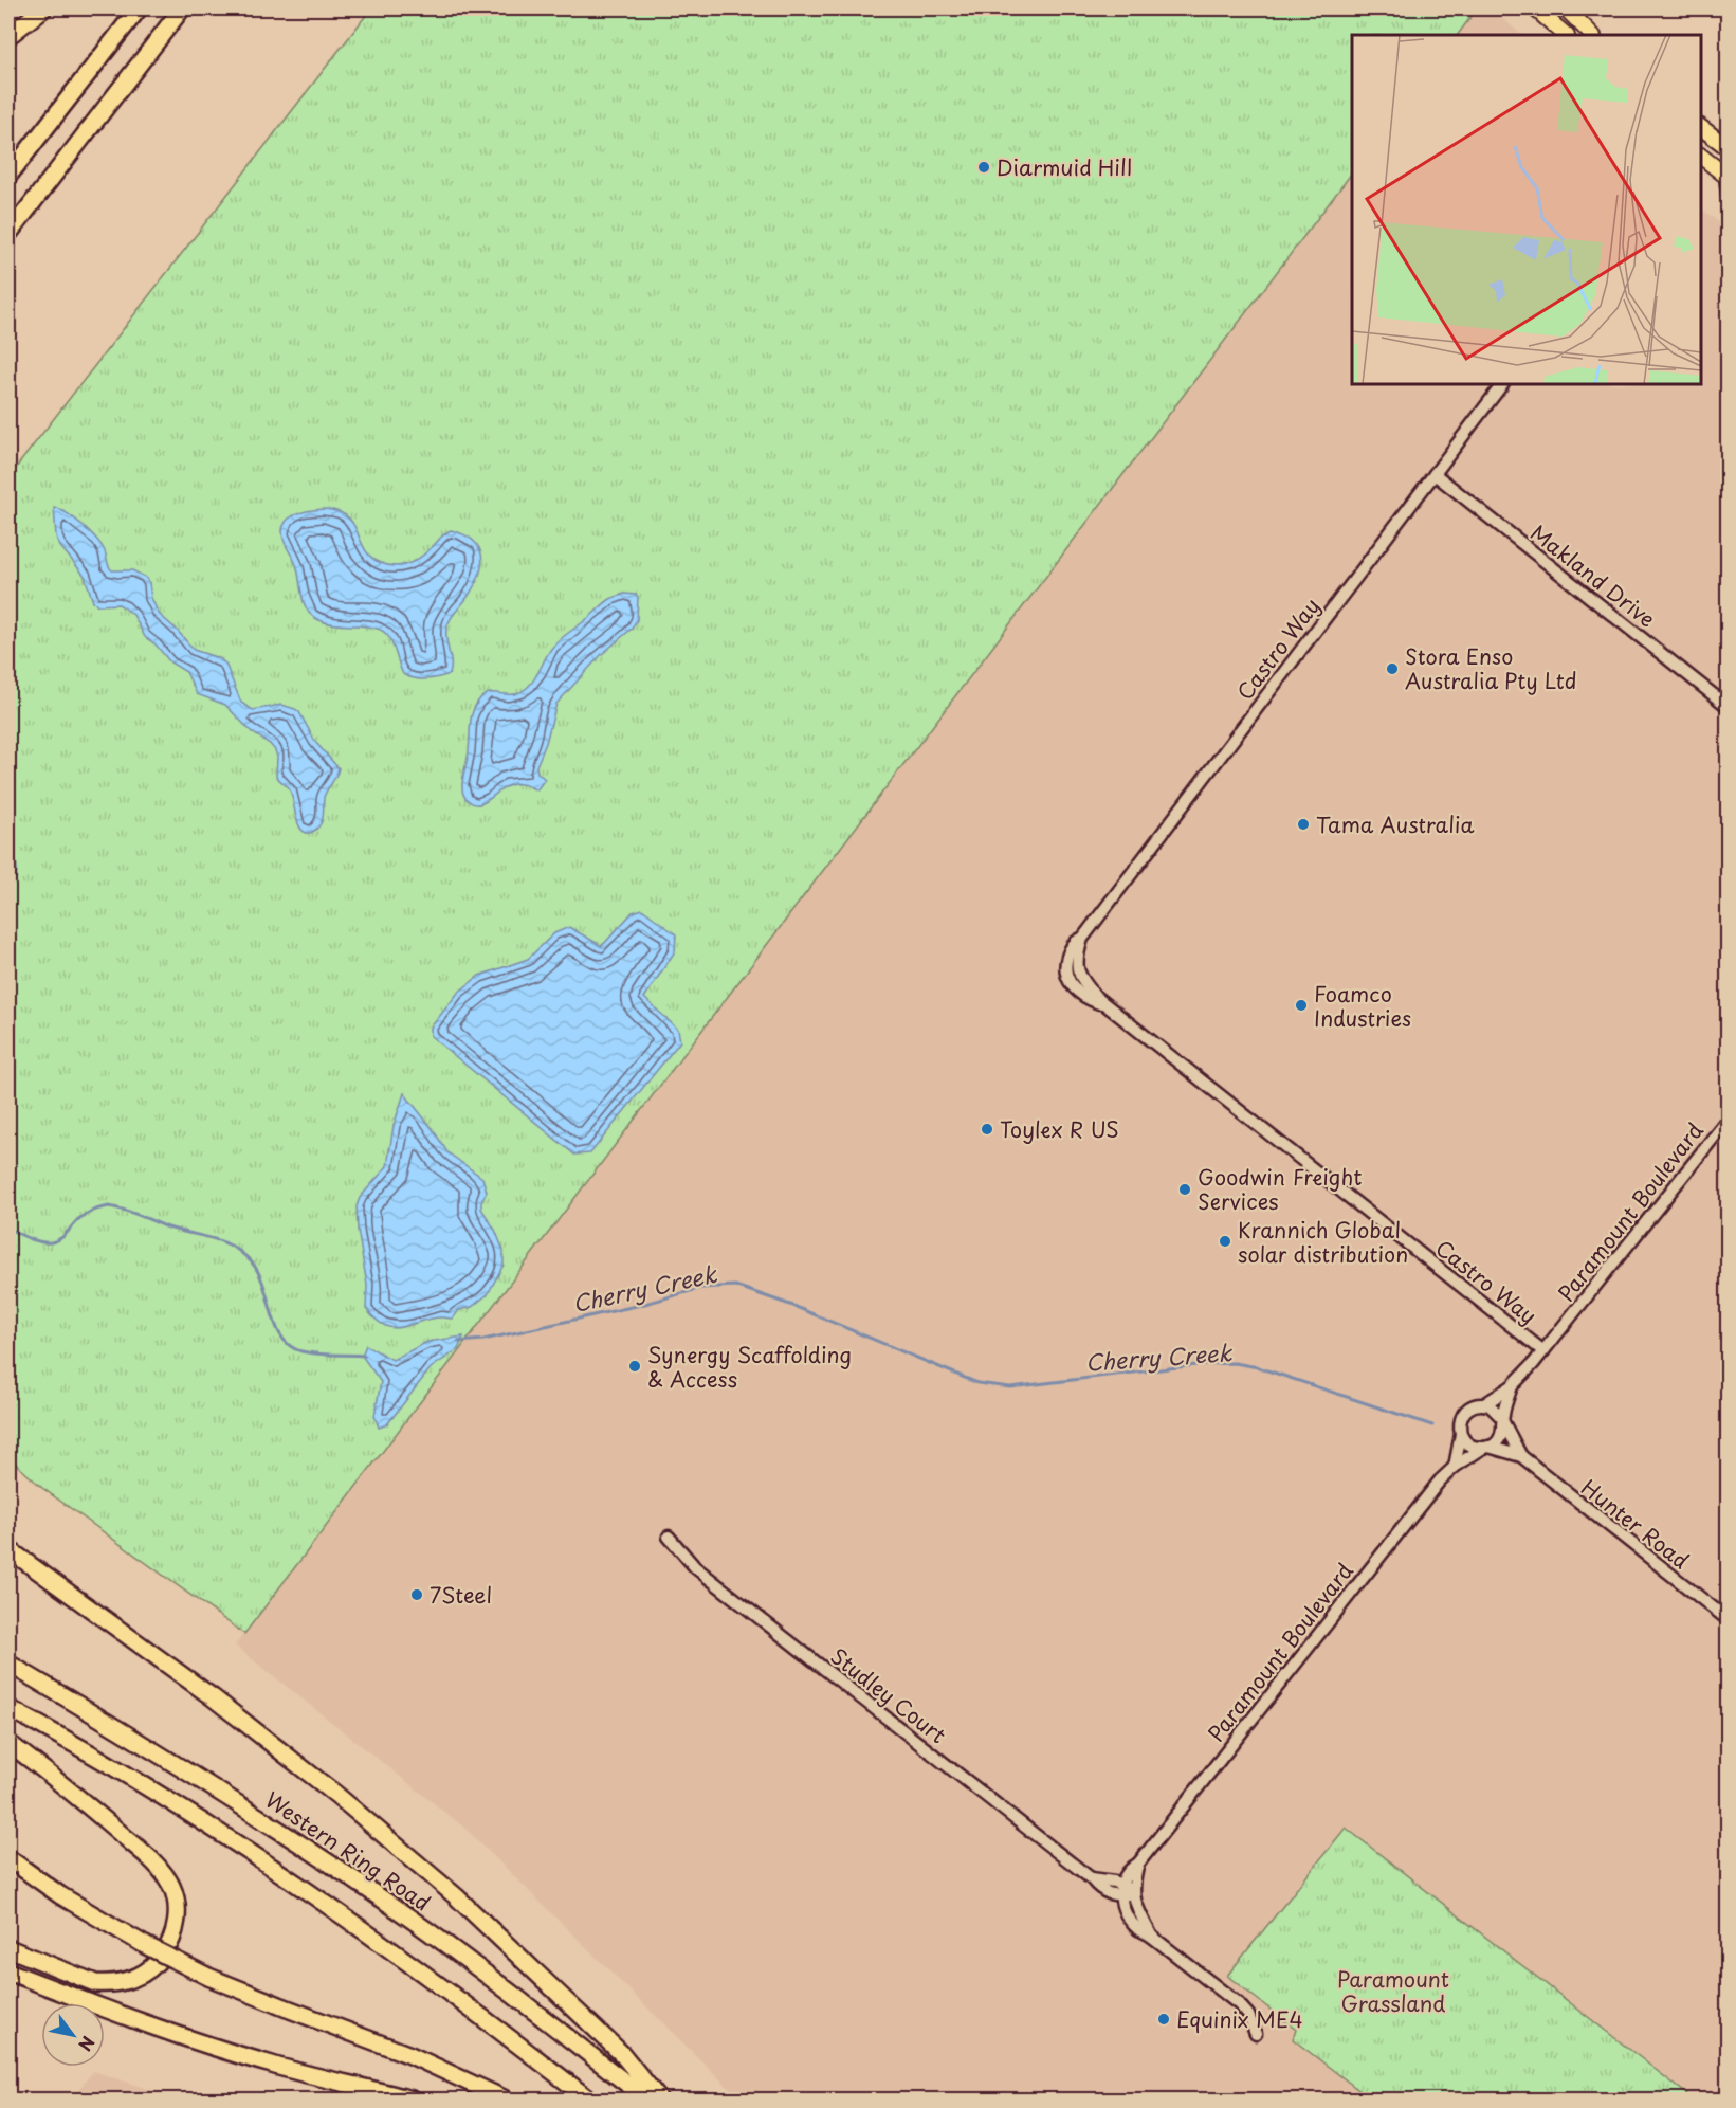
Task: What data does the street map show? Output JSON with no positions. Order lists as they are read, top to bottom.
{
  "streets": {
    "highway": ["Western Ring Road"],
    "street": [
      "Makland Drive",
      "Castro Way",
      "Paramount Boulevard",
      "Hunter Road",
      "Studley Court"
    ]
  },
  "crossings": [
    ["Makland Drive", "Castro Way"],
    ["Castro Way", "Paramount Boulevard"],
    ["Paramount Boulevard", "Hunter Road"],
    ["Paramount Boulevard", "Studley Court"]
  ],
  "water": ["Cherry Creek"],
  "parks": ["Paramount Grassland"],
  "places": [
    "Diarmuid Hill",
    "Stora Enso Australia Pty Ltd",
    "Tama Australia",
    "Foamco Industries",
    "Toylex R US",
    "Goodwin Freight Services",
    "Krannich Global solar distribution",
    "Synergy Scaffolding & Access",
    "7Steel",
    "Equinix ME4"
  ],
  "north": "bottom right"
}
